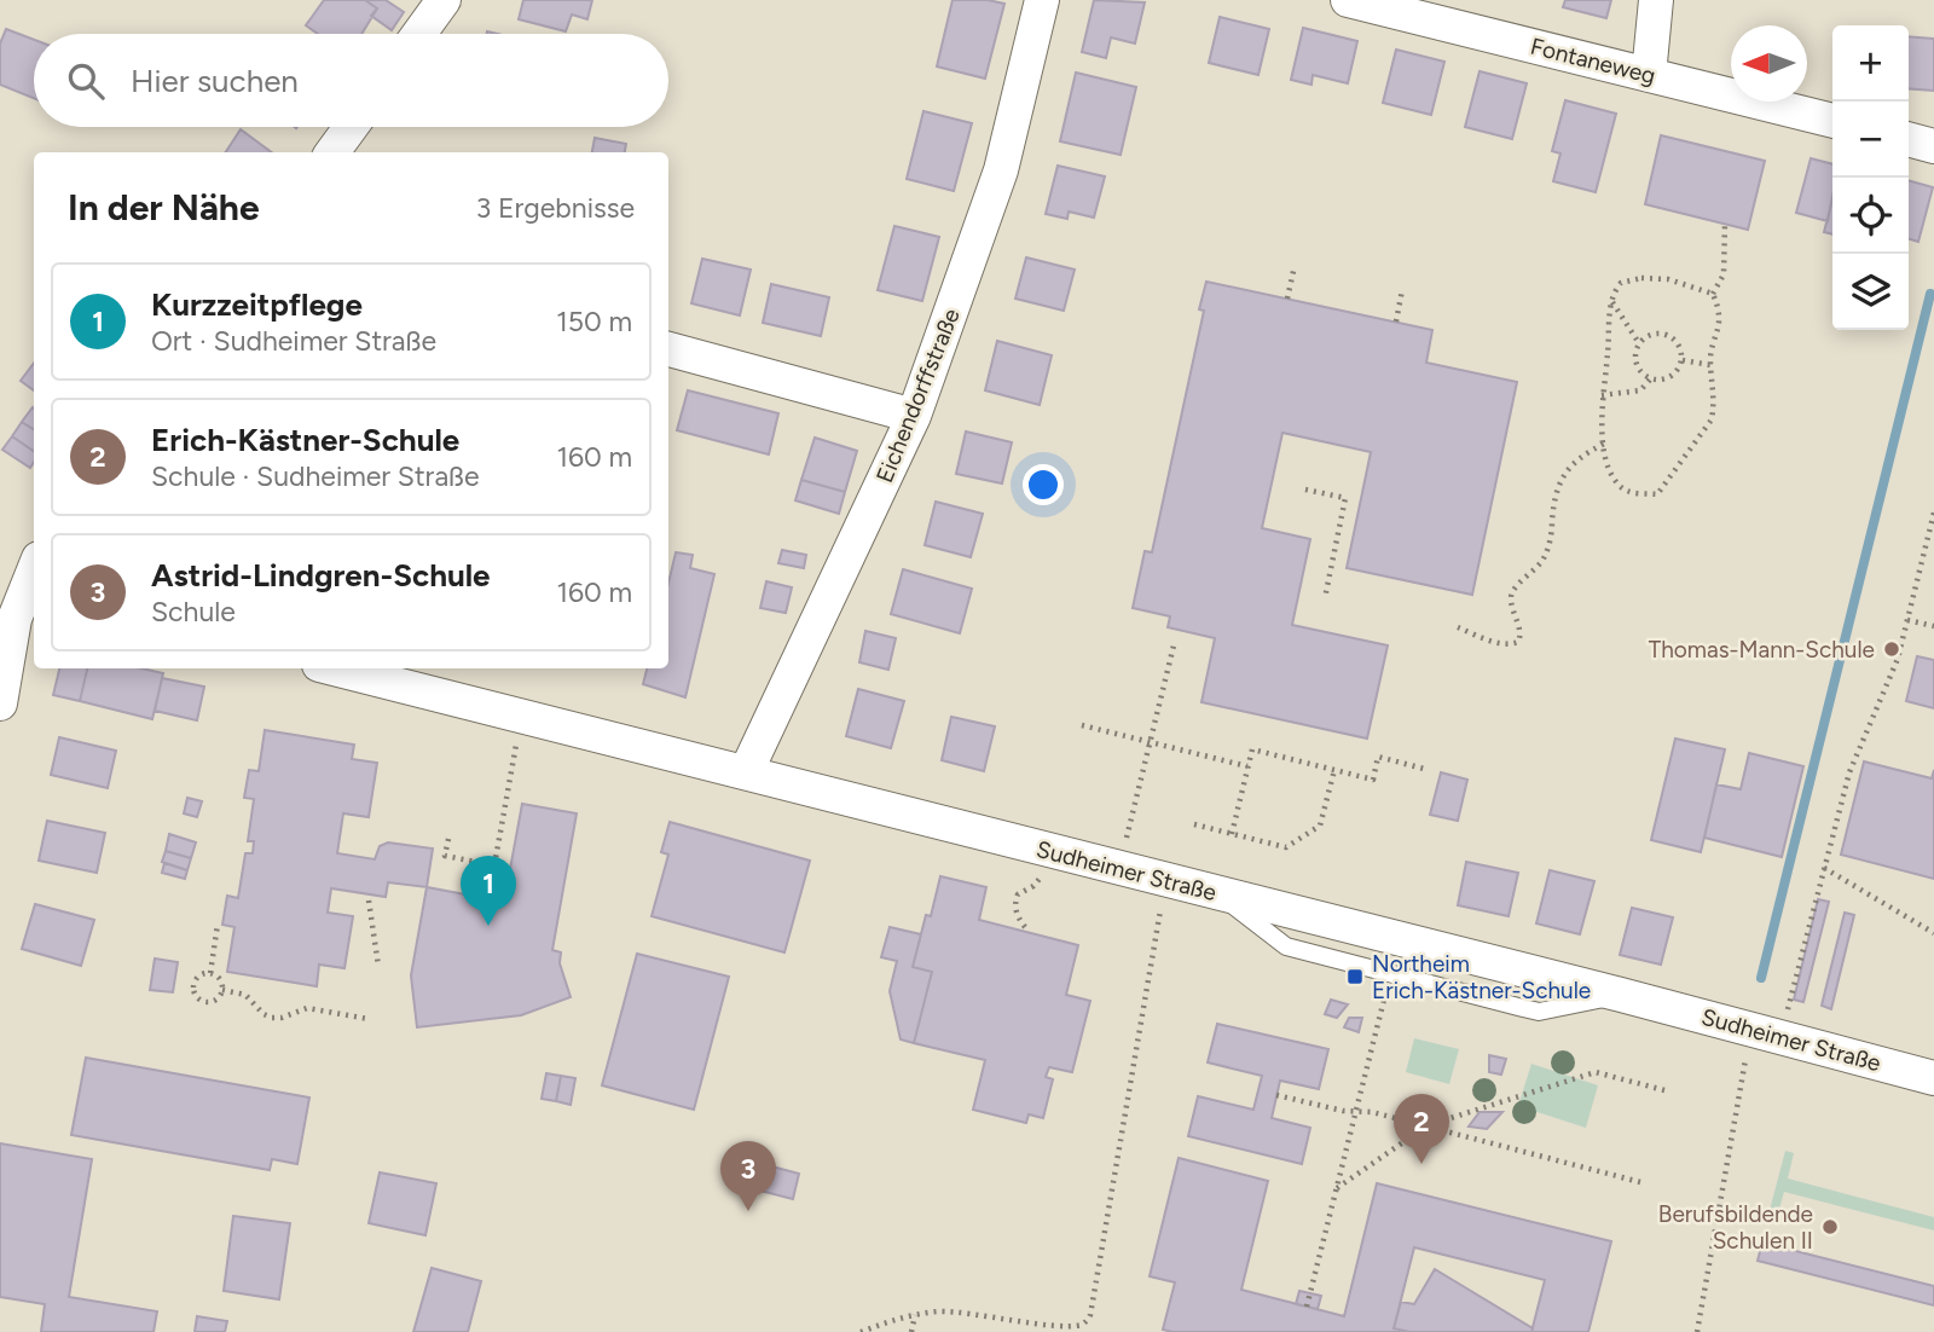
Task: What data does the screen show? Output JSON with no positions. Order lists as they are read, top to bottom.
{
  "streets": {
    "street": ["Fontaneweg", "Eichendorffstraße", "Sudheimer Straße"]
  },
  "crossings": [
    ["Eichendorffstraße", "Sudheimer Straße"]
  ],
  "places": {
    "other": ["Thomas-Mann-Schule", "Berufsbildende Schulen II"],
    "transit": ["Northeim Erich-Kästner-Schule"]
  },
  "north": "left",
  "page": {
    "map_buttons": ["+", "−"],
    "search": "Hier suchen",
    "heading": ["In der Nähe", "3 Ergebnisse"],
    "list": [
      {
        "mark": "1",
        "name": "Kurzzeitpflege",
        "note": "Ort · Sudheimer Straße",
        "value": "150 m"
      },
      {
        "mark": "2",
        "name": "Erich-Kästner-Schule",
        "note": "Schule · Sudheimer Straße",
        "value": "160 m"
      },
      {
        "mark": "3",
        "name": "Astrid-Lindgren-Schule",
        "note": "Schule",
        "value": "160 m"
      }
    ],
    "pins": ["1", "2", "3"]
  }
}
